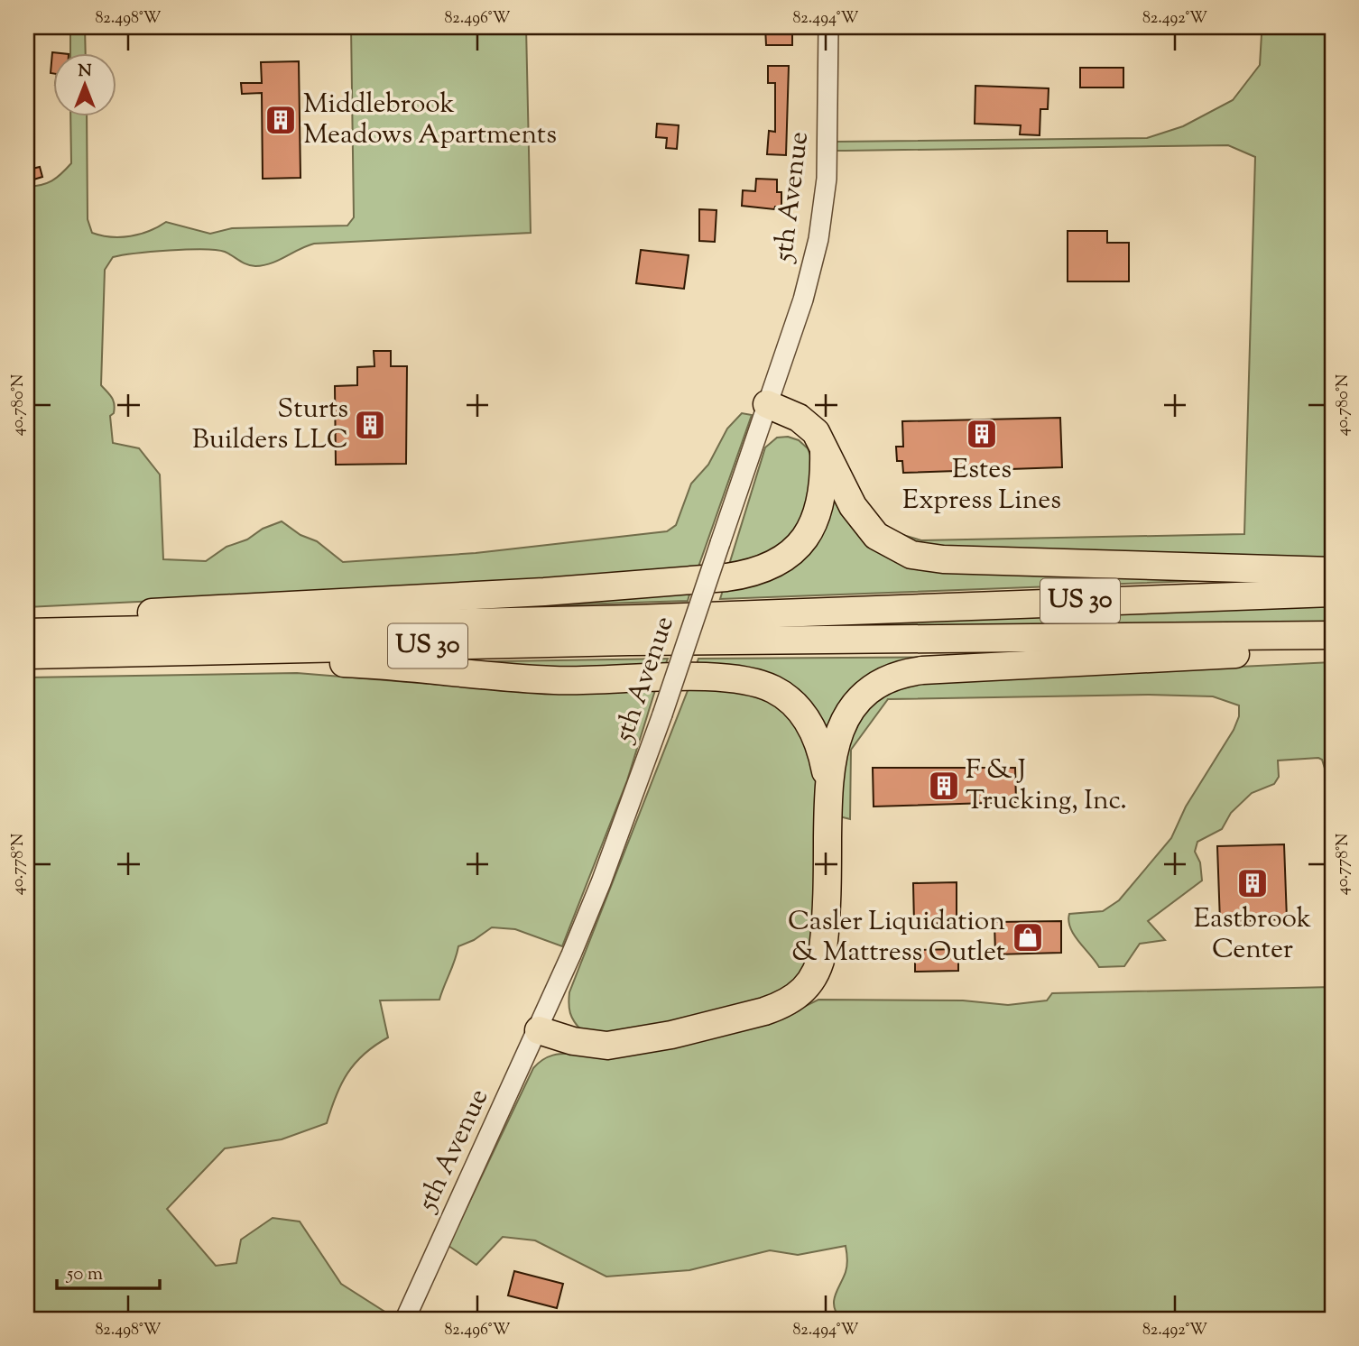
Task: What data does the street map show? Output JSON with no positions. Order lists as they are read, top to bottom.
{
  "streets": {
    "highway": ["US 30"],
    "street": ["5th Avenue"]
  },
  "places": {
    "building": [
      "Middlebrook Meadows Apartments",
      "Sturts Builders LLC",
      "Estes Express Lines",
      "F & J Trucking, Inc.",
      "Eastbrook Center"
    ],
    "shop": ["Casler Liquidation & Mattress Outlet"]
  },
  "scale_bar": "50 m",
  "north": "top",
  "coordinates": [
    "82.498°W",
    "82.496°W",
    "82.494°W",
    "82.492°W",
    "40.780°N",
    "40.778°N"
  ]
}
